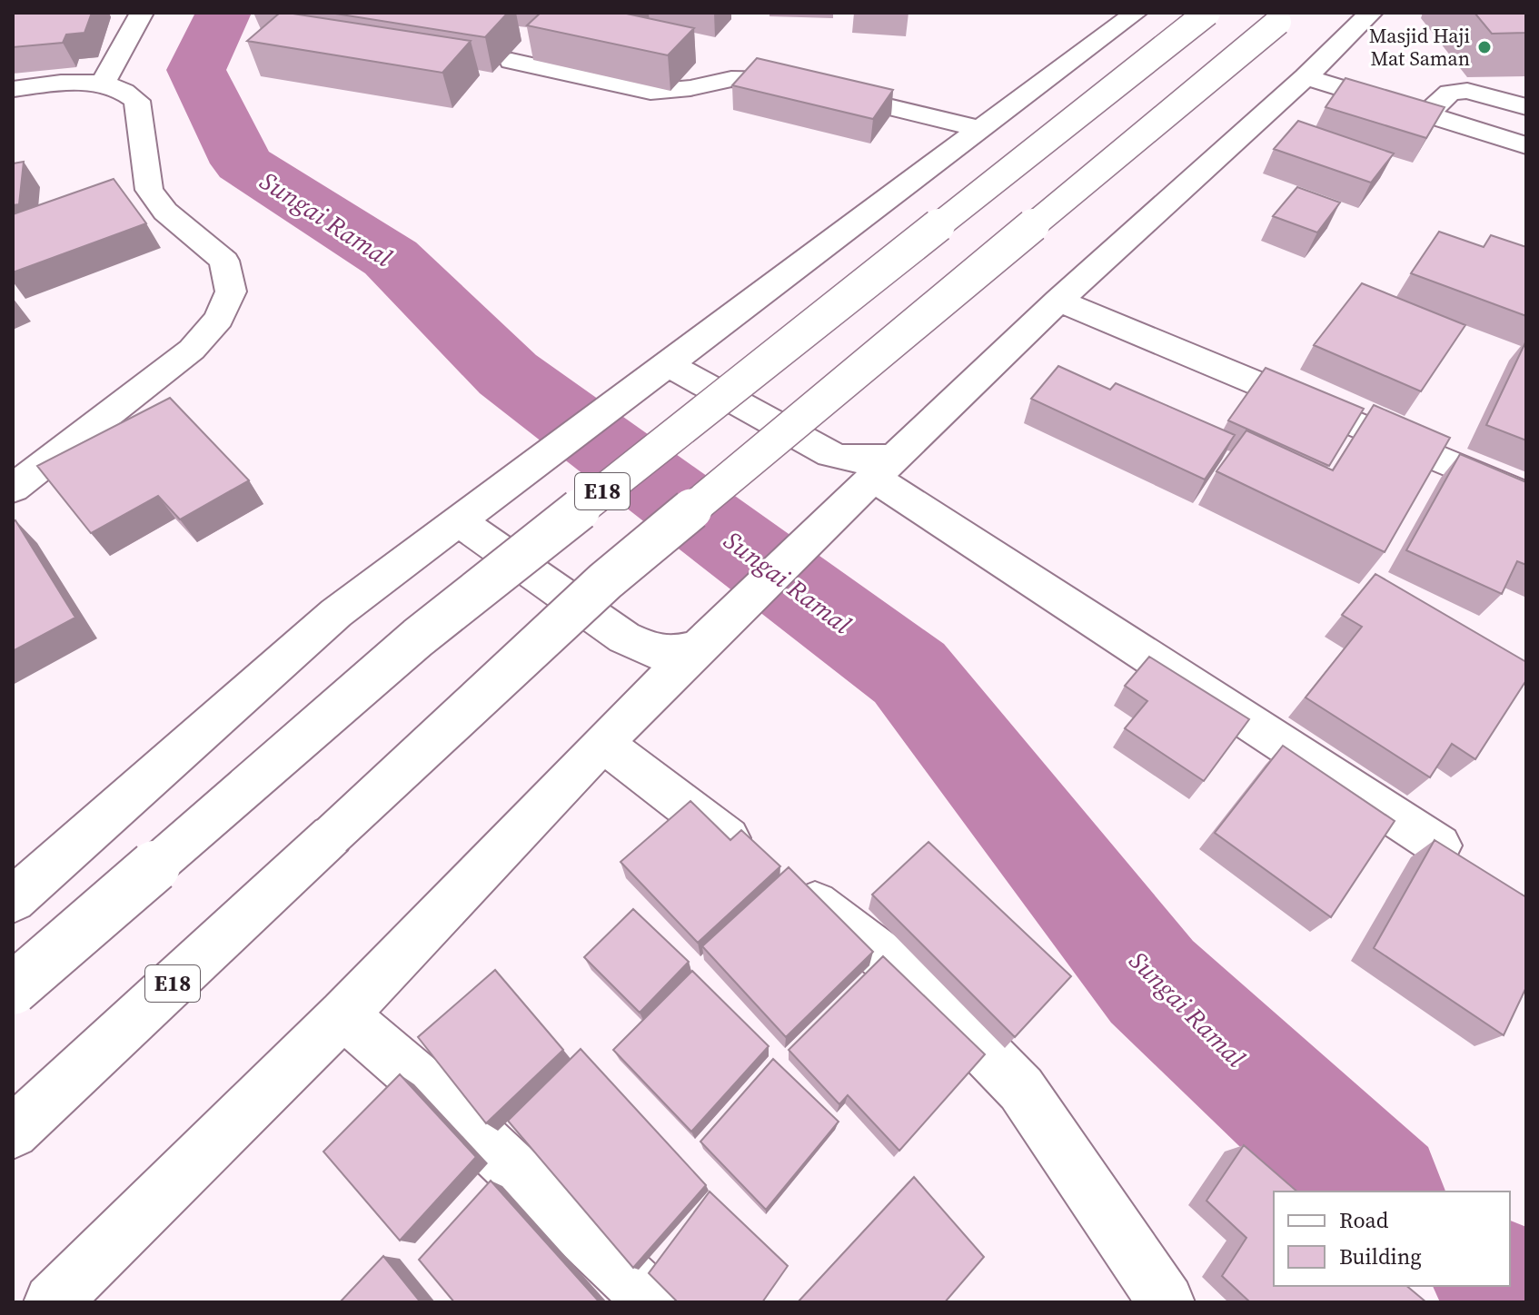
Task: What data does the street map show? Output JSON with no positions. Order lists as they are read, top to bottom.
{
  "streets": {
    "main road": ["E18"]
  },
  "water": ["Sungai Ramal"],
  "places": ["Masjid Haji Mat Saman"],
  "legend": ["Road", "Building"]
}
